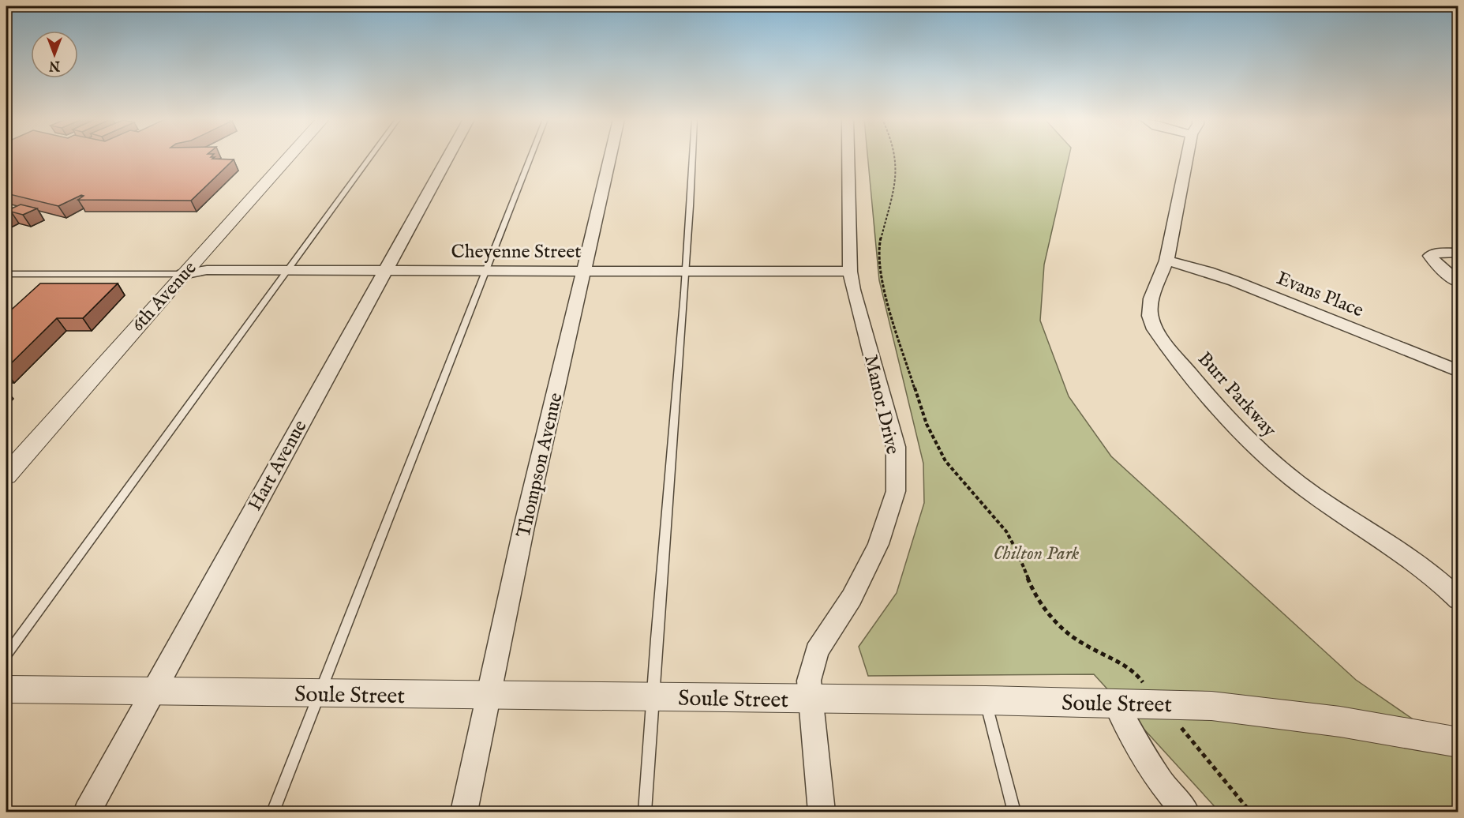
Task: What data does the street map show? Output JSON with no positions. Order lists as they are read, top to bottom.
{
  "streets": {
    "street": [
      "Cheyenne Street",
      "Evans Place",
      "6th Avenue",
      "Burr Parkway",
      "Manor Drive",
      "Hart Avenue",
      "Thompson Avenue",
      "Soule Street"
    ]
  },
  "crossings": [
    ["Cheyenne Street", "6th Avenue"],
    ["Cheyenne Street", "Manor Drive"],
    ["Cheyenne Street", "Hart Avenue"],
    ["Cheyenne Street", "Thompson Avenue"],
    ["Evans Place", "Burr Parkway"],
    ["Manor Drive", "Soule Street"],
    ["Hart Avenue", "Soule Street"],
    ["Thompson Avenue", "Soule Street"]
  ],
  "parks": ["Chilton Park"],
  "north": "bottom"
}
